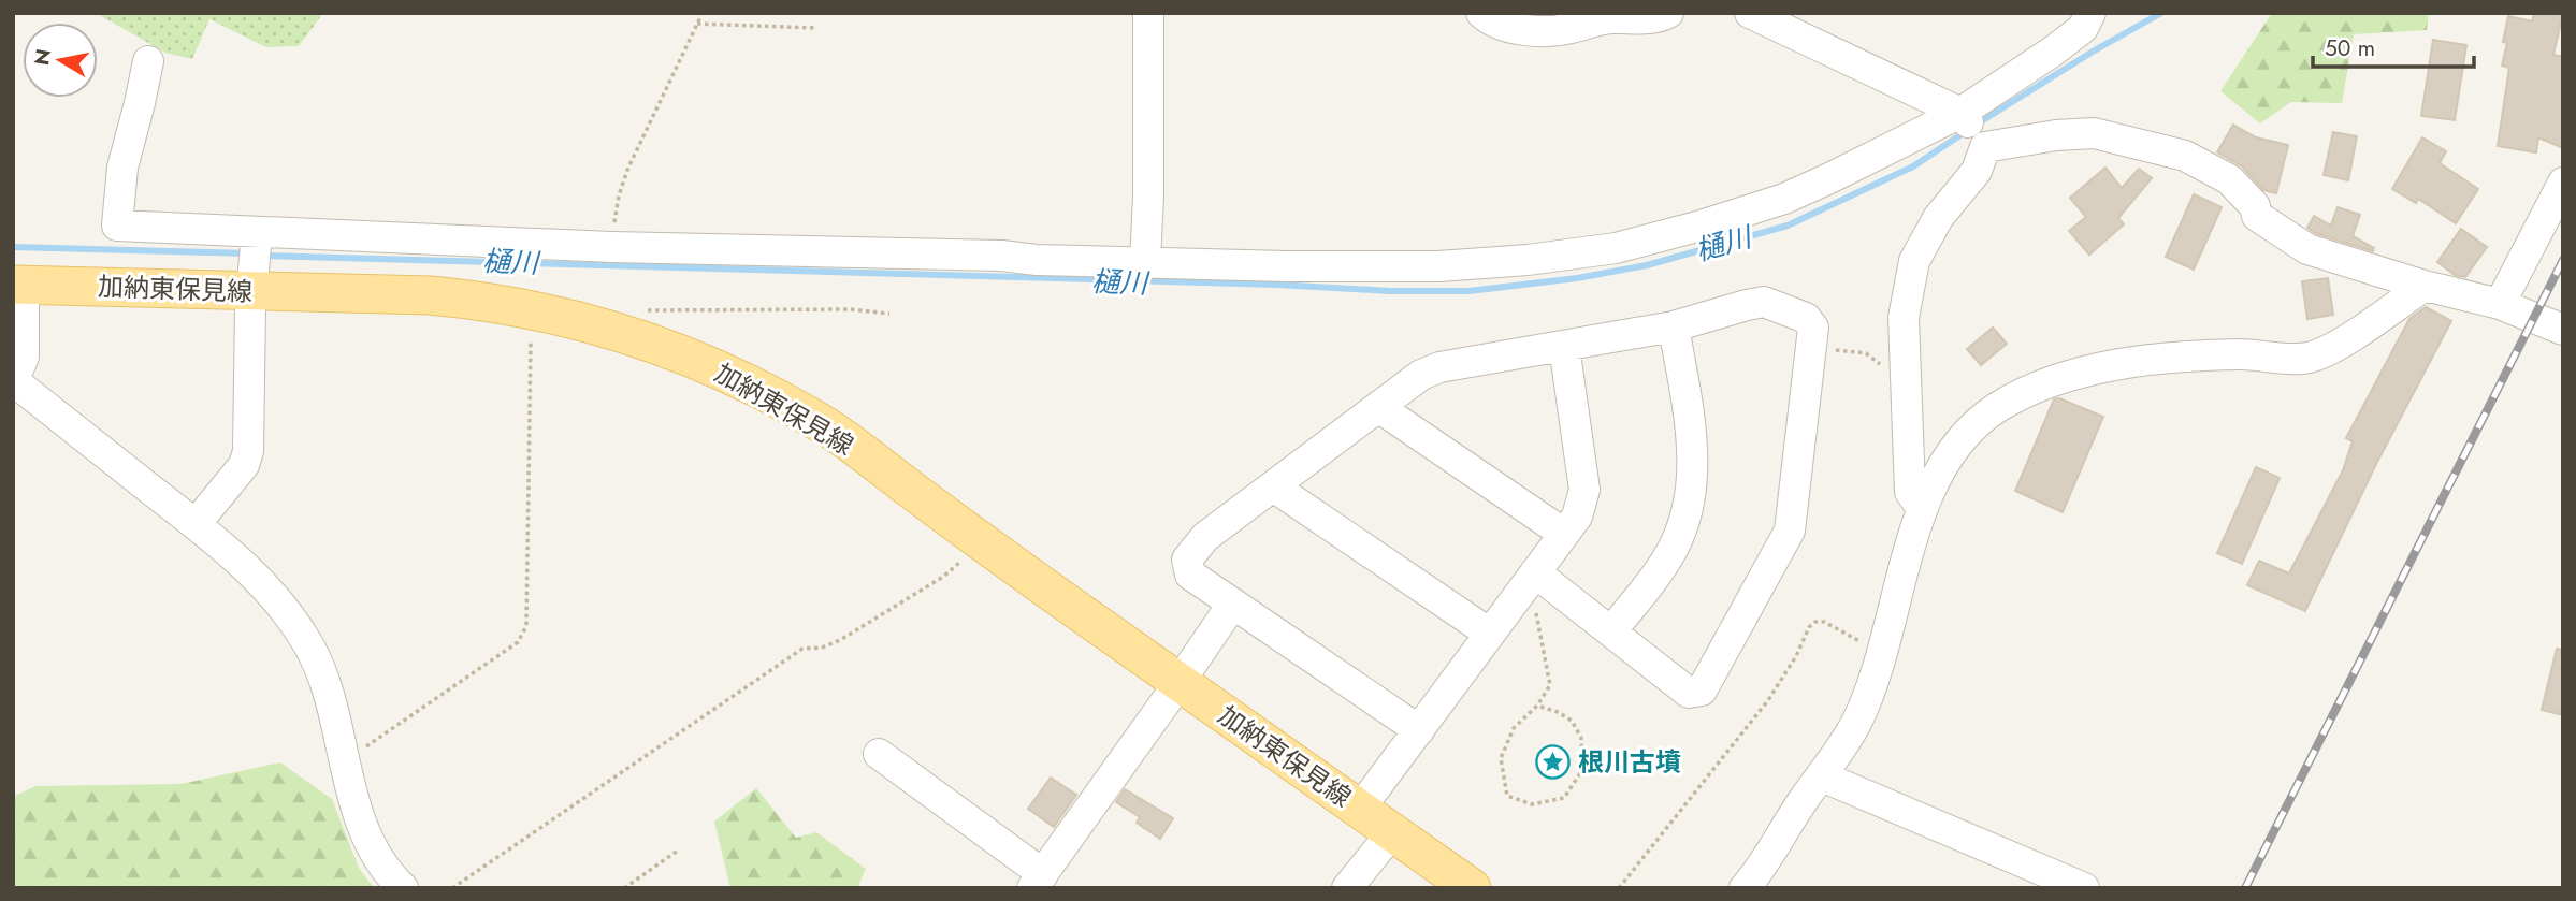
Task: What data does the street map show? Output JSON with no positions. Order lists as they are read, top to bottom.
{
  "streets": {
    "main road": ["加納東保見線"]
  },
  "water": ["樋川"],
  "places": {
    "place": ["根川古墳"]
  },
  "scale_bar": "50 m",
  "north": "left"
}
